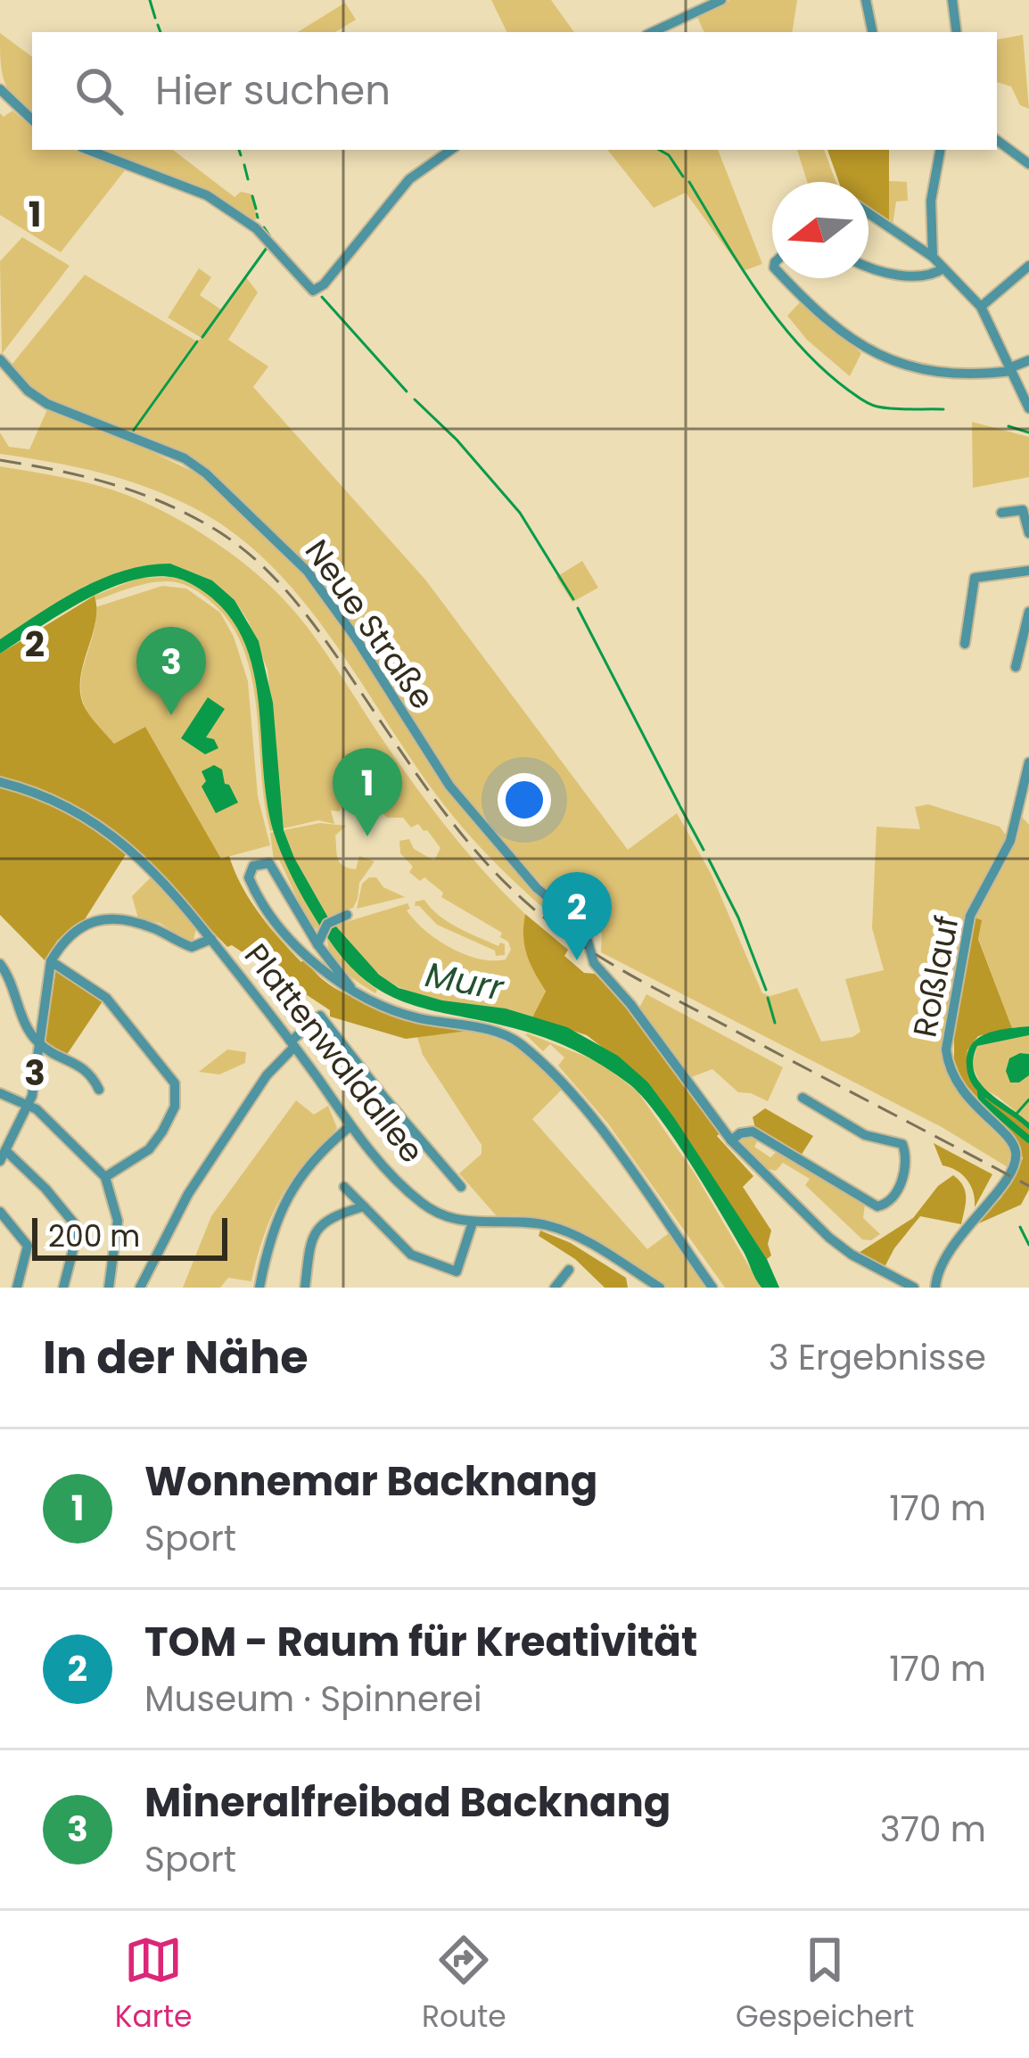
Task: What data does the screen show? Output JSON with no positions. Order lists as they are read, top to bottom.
{
  "streets": {
    "street": ["Neue Straße", "Roßlauf", "Plattenwaldallee"]
  },
  "water": ["Murr"],
  "scale_bar": "200 m",
  "north": "left",
  "page": {
    "search": "Hier suchen",
    "pins": ["3", "1", "2"],
    "scale": "200 m",
    "heading": ["In der Nähe", "3 Ergebnisse"],
    "list": [
      {
        "mark": "1",
        "name": "Wonnemar Backnang",
        "note": "Sport",
        "value": "170 m"
      },
      {
        "mark": "2",
        "name": "TOM - Raum für Kreativität",
        "note": "Museum · Spinnerei",
        "value": "170 m"
      },
      {
        "mark": "3",
        "name": "Mineralfreibad Backnang",
        "note": "Sport",
        "value": "370 m"
      }
    ],
    "nav": ["Karte", "Route", "Gespeichert"]
  },
  "grid": {
    "rows": ["1", "2", "3"]
  }
}
